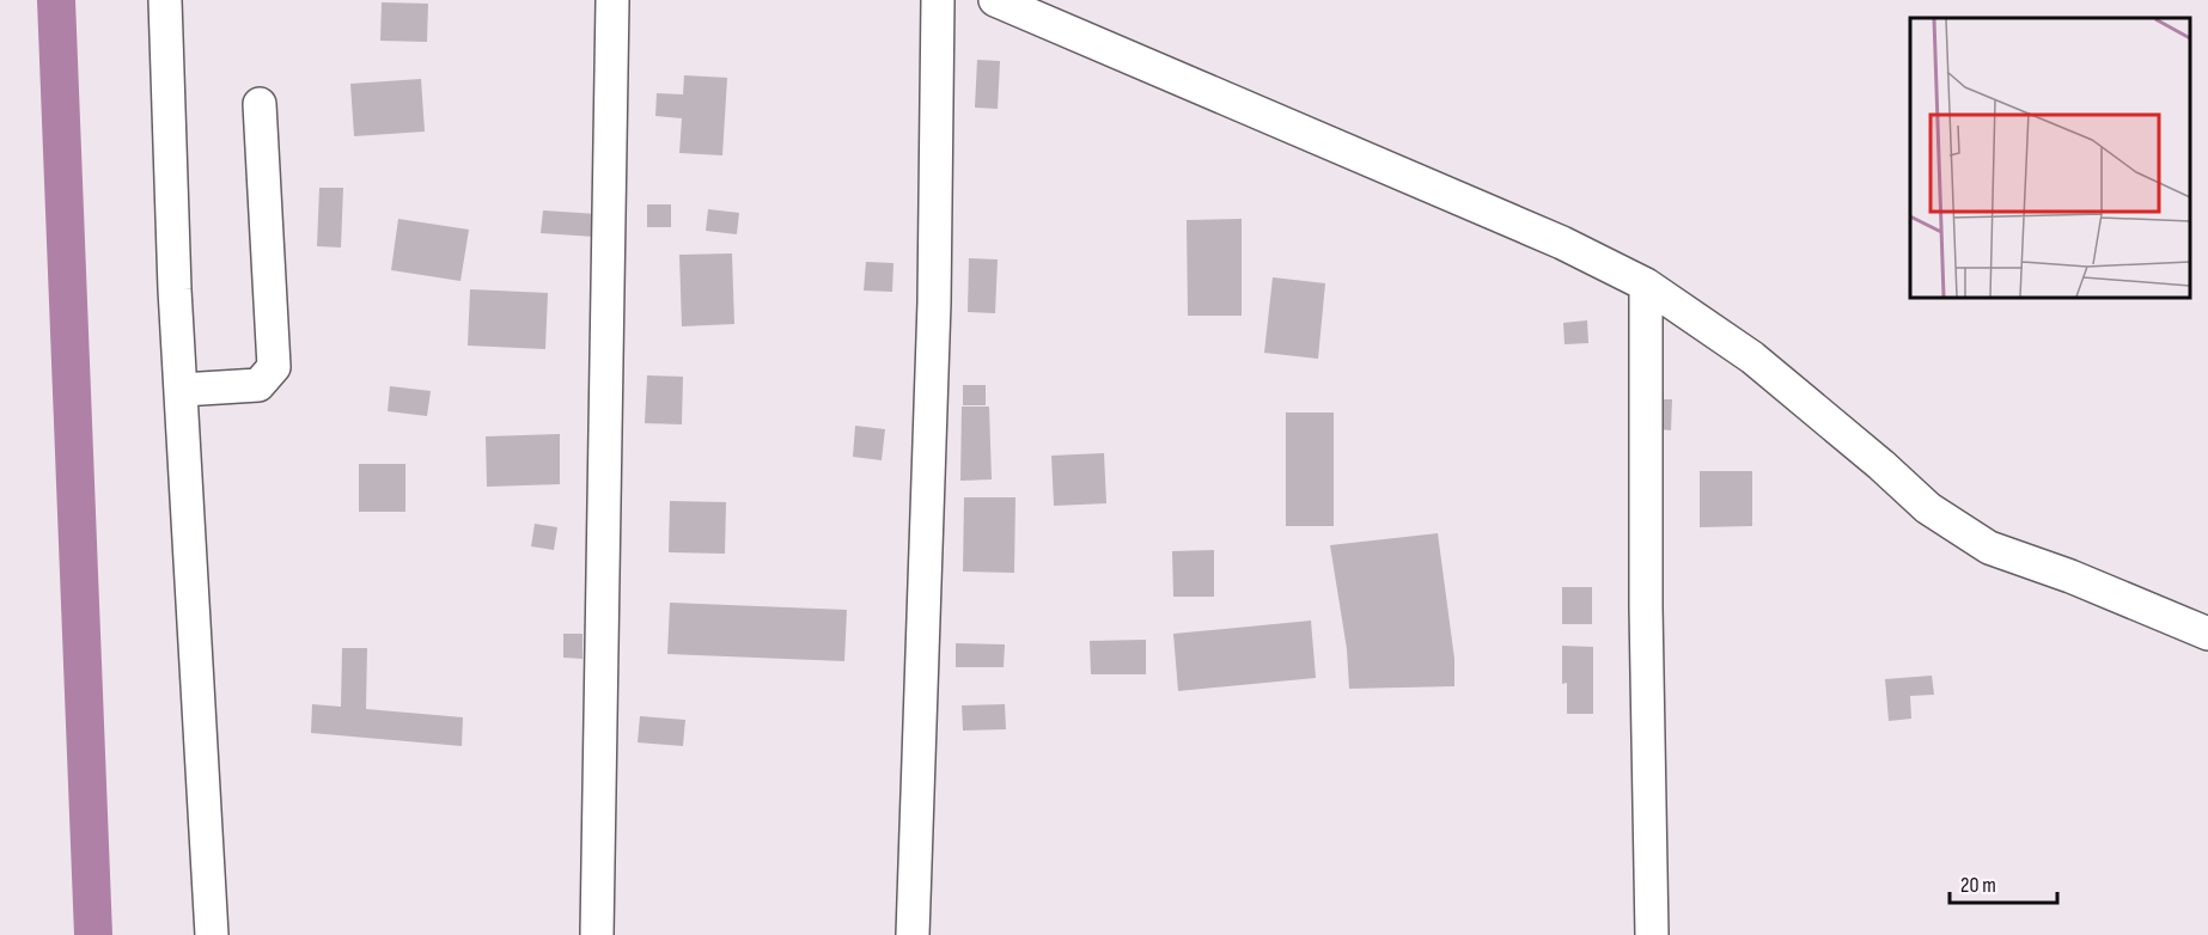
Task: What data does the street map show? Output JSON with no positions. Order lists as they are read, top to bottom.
{
  "scale_bar": "20 m"
}
